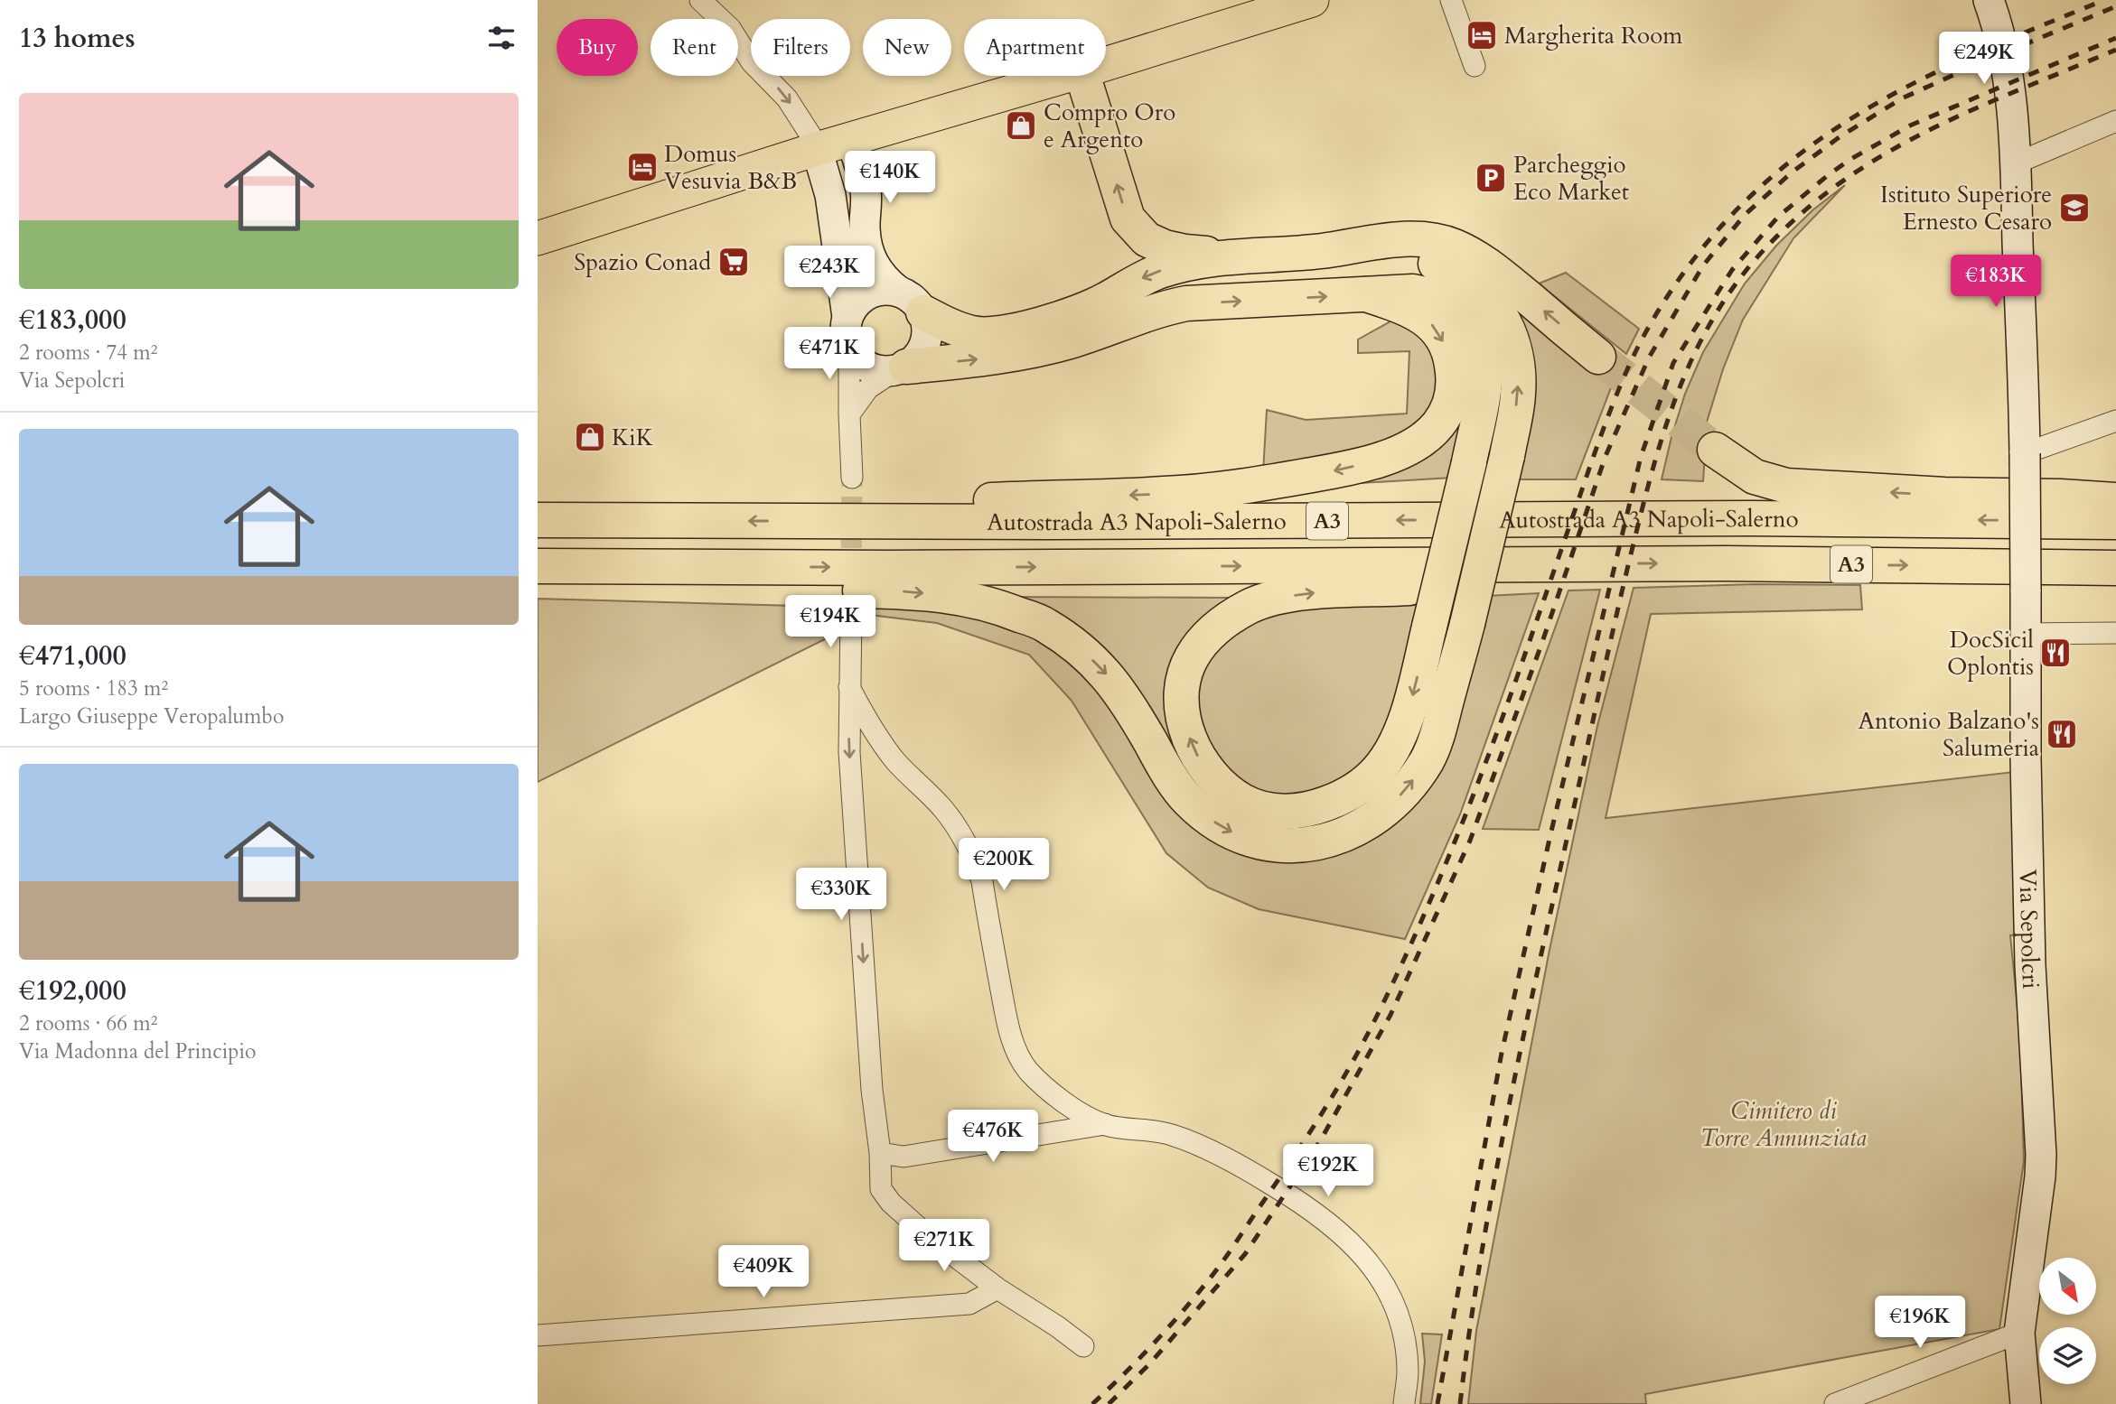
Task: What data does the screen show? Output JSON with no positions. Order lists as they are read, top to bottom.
{
  "streets": {
    "highway": ["Autostrada A3 Napoli-Salerno", "A3"],
    "street": ["Via Sepolcri"]
  },
  "parks": ["Cimitero di Torre Annunziata"],
  "places": {
    "hotel": ["Margherita Room", "Domus Vesuvia B&B"],
    "shop": ["Compro Oro e Argento", "KiK"],
    "parking": ["Parcheggio Eco Market"],
    "school or university": ["Istituto Superiore Ernesto Cesaro"],
    "supermarket": ["Spazio Conad"],
    "restaurant": ["DocSicil Oplontis", "Antonio Balzano's Salumeria"]
  },
  "north": "bottom right",
  "page": {
    "heading": "13 homes",
    "chip": [
      "Buy",
      "Rent",
      "Filters",
      "New",
      "Apartment"
    ],
    "price": [
      "€249K",
      "€140K",
      "€243K",
      "€183K",
      "€471K",
      "€194K",
      "€200K",
      "€330K",
      "€476K",
      "€192K",
      "€271K",
      "€409K",
      "€196K"
    ],
    "list": [
      {
        "name": "€183,000",
        "note": "2 rooms · 74 m² · Via Sepolcri"
      },
      {
        "name": "€471,000",
        "note": "5 rooms · 183 m² · Largo Giuseppe Veropalumbo"
      },
      {
        "name": "€192,000",
        "note": "2 rooms · 66 m² · Via Madonna del Principio"
      }
    ]
  }
}
